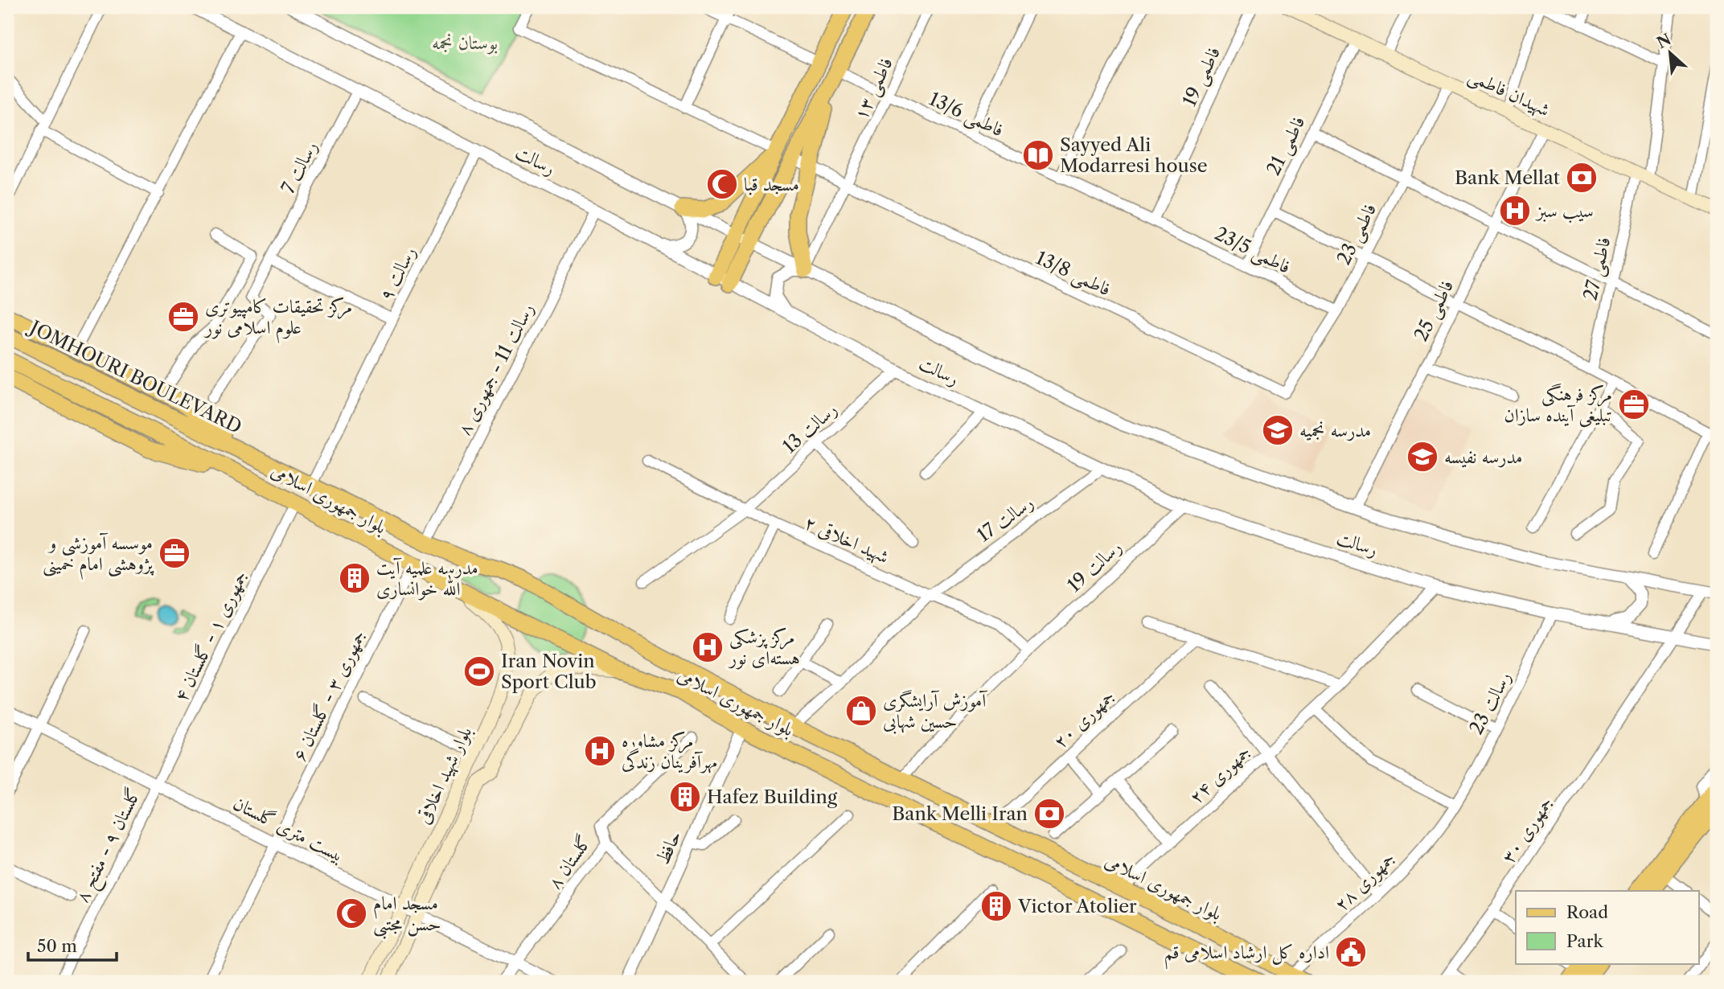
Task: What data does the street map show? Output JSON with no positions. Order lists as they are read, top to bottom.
{
  "streets": {
    "main road": [
      "شهیدان فاطمی",
      "JOMHOURI BOULEVARD",
      "بلوار جمهوری اسلامی",
      "بلوار شهید اخلاقی"
    ],
    "street": [
      "فاطمی 19",
      "فاطمی ۱۳",
      "فاطمی 13/6",
      "فاطمی 21",
      "رسالت",
      "رسالت 7",
      "فاطمی 23",
      "فاطمی 23/5",
      "فاطمی 27",
      "رسالت ۹",
      "فاطمی 13/8",
      "فاطمی 25",
      "رسالت 11 - جمهوری ۸",
      "رسالت 13",
      "رسالت 17",
      "شهید اخلاقی ۲",
      "رسالت 19",
      "جمهوری ۱ - گلستان ۴",
      "جمهوری ۳ - گلستان ۶",
      "رسالت 23",
      "جمهوری ۲۰",
      "جمهوری ۲۴",
      "بیست متری گلستان",
      "جمهوری ۳۰",
      "گلستان ۹ - مفتح ۸",
      "حافظ",
      "گلستان ۸",
      "جمهوری ۲۸"
    ]
  },
  "crossings": [
    ["فاطمی 19", "فاطمی 13/6"],
    ["فاطمی 19", "فاطمی 23/5"],
    ["فاطمی ۱۳", "فاطمی 13/6"],
    ["فاطمی ۱۳", "رسالت"],
    ["فاطمی ۱۳", "فاطمی 13/8"],
    ["شهیدان فاطمی", "فاطمی 21"],
    ["شهیدان فاطمی", "فاطمی 23"],
    ["شهیدان فاطمی", "فاطمی 27"],
    ["شهیدان فاطمی", "فاطمی 25"],
    ["فاطمی 13/6", "فاطمی 23/5"],
    ["فاطمی 21", "فاطمی 23/5"],
    ["رسالت", "رسالت 7"],
    ["رسالت", "رسالت ۹"],
    ["رسالت", "فاطمی 25"],
    ["رسالت", "رسالت 11 - جمهوری ۸"],
    ["رسالت", "رسالت 13"],
    ["رسالت", "رسالت 17"],
    ["رسالت", "رسالت 19"],
    ["رسالت", "رسالت 23"],
    ["رسالت", "جمهوری ۲۴"],
    ["رسالت", "جمهوری ۳۰"],
    ["رسالت 7", "رسالت ۹"],
    ["فاطمی 23", "فاطمی 23/5"],
    ["فاطمی 23", "فاطمی 13/8"],
    ["رسالت 11 - جمهوری ۸", "JOMHOURI BOULEVARD"],
    ["JOMHOURI BOULEVARD", "بلوار جمهوری اسلامی"],
    ["JOMHOURI BOULEVARD", "رسالت 17"],
    ["رسالت 13", "شهید اخلاقی ۲"],
    ["بلوار جمهوری اسلامی", "رسالت 17"],
    ["بلوار جمهوری اسلامی", "رسالت 19"],
    ["بلوار جمهوری اسلامی", "جمهوری ۱ - گلستان ۴"],
    ["بلوار جمهوری اسلامی", "جمهوری ۳ - گلستان ۶"],
    ["بلوار جمهوری اسلامی", "جمهوری ۲۰"],
    ["بلوار جمهوری اسلامی", "جمهوری ۲۴"],
    ["بلوار جمهوری اسلامی", "بلوار شهید اخلاقی"],
    ["بلوار جمهوری اسلامی", "حافظ"],
    ["بلوار جمهوری اسلامی", "جمهوری ۲۸"],
    ["رسالت 17", "شهید اخلاقی ۲"],
    ["شهید اخلاقی ۲", "رسالت 19"],
    ["جمهوری ۱ - گلستان ۴", "بیست متری گلستان"],
    ["جمهوری ۱ - گلستان ۴", "گلستان ۹ - مفتح ۸"],
    ["جمهوری ۳ - گلستان ۶", "بیست متری گلستان"],
    ["رسالت 23", "جمهوری ۲۸"],
    ["بلوار شهید اخلاقی", "بیست متری گلستان"],
    ["بیست متری گلستان", "گلستان ۹ - مفتح ۸"],
    ["بیست متری گلستان", "گلستان ۸"]
  ],
  "parks": ["بوستان نجمه"],
  "places": {
    "library": ["Sayyed Ali Modarresi house"],
    "bank": ["Bank Mellat", "Bank Melli Iran"],
    "mosque": ["مسجد قبا", "مسجد امام حسن مجتبی"],
    "hospital": ["سیب سبز", "مرکز پزشکی هسته‌ای نور", "مرکز مشاوره مهرآفرینان زندگی"],
    "office": ["مرکز تحقیقات کامپیوتری علوم اسلامی نور", "مرکز فرهنگی تبلیغی آینده سازان", "موسسه آموزشی و پژوهشی امام خمینی"],
    "school or university": ["مدرسه نجمیه", "مدرسه نفیسه"],
    "building": ["مدرسه علمیه آیت الله خوانساری", "Hafez Building", "Victor Atolier"],
    "sports": ["Iran Novin Sport Club"],
    "shop": ["آموزش آرایشگری حسین شهابی"],
    "public building": ["اداره کل ارشاد اسلامی قم"]
  },
  "legend": ["Road", "Park"],
  "scale_bar": "50 m",
  "north": "top left"
}
